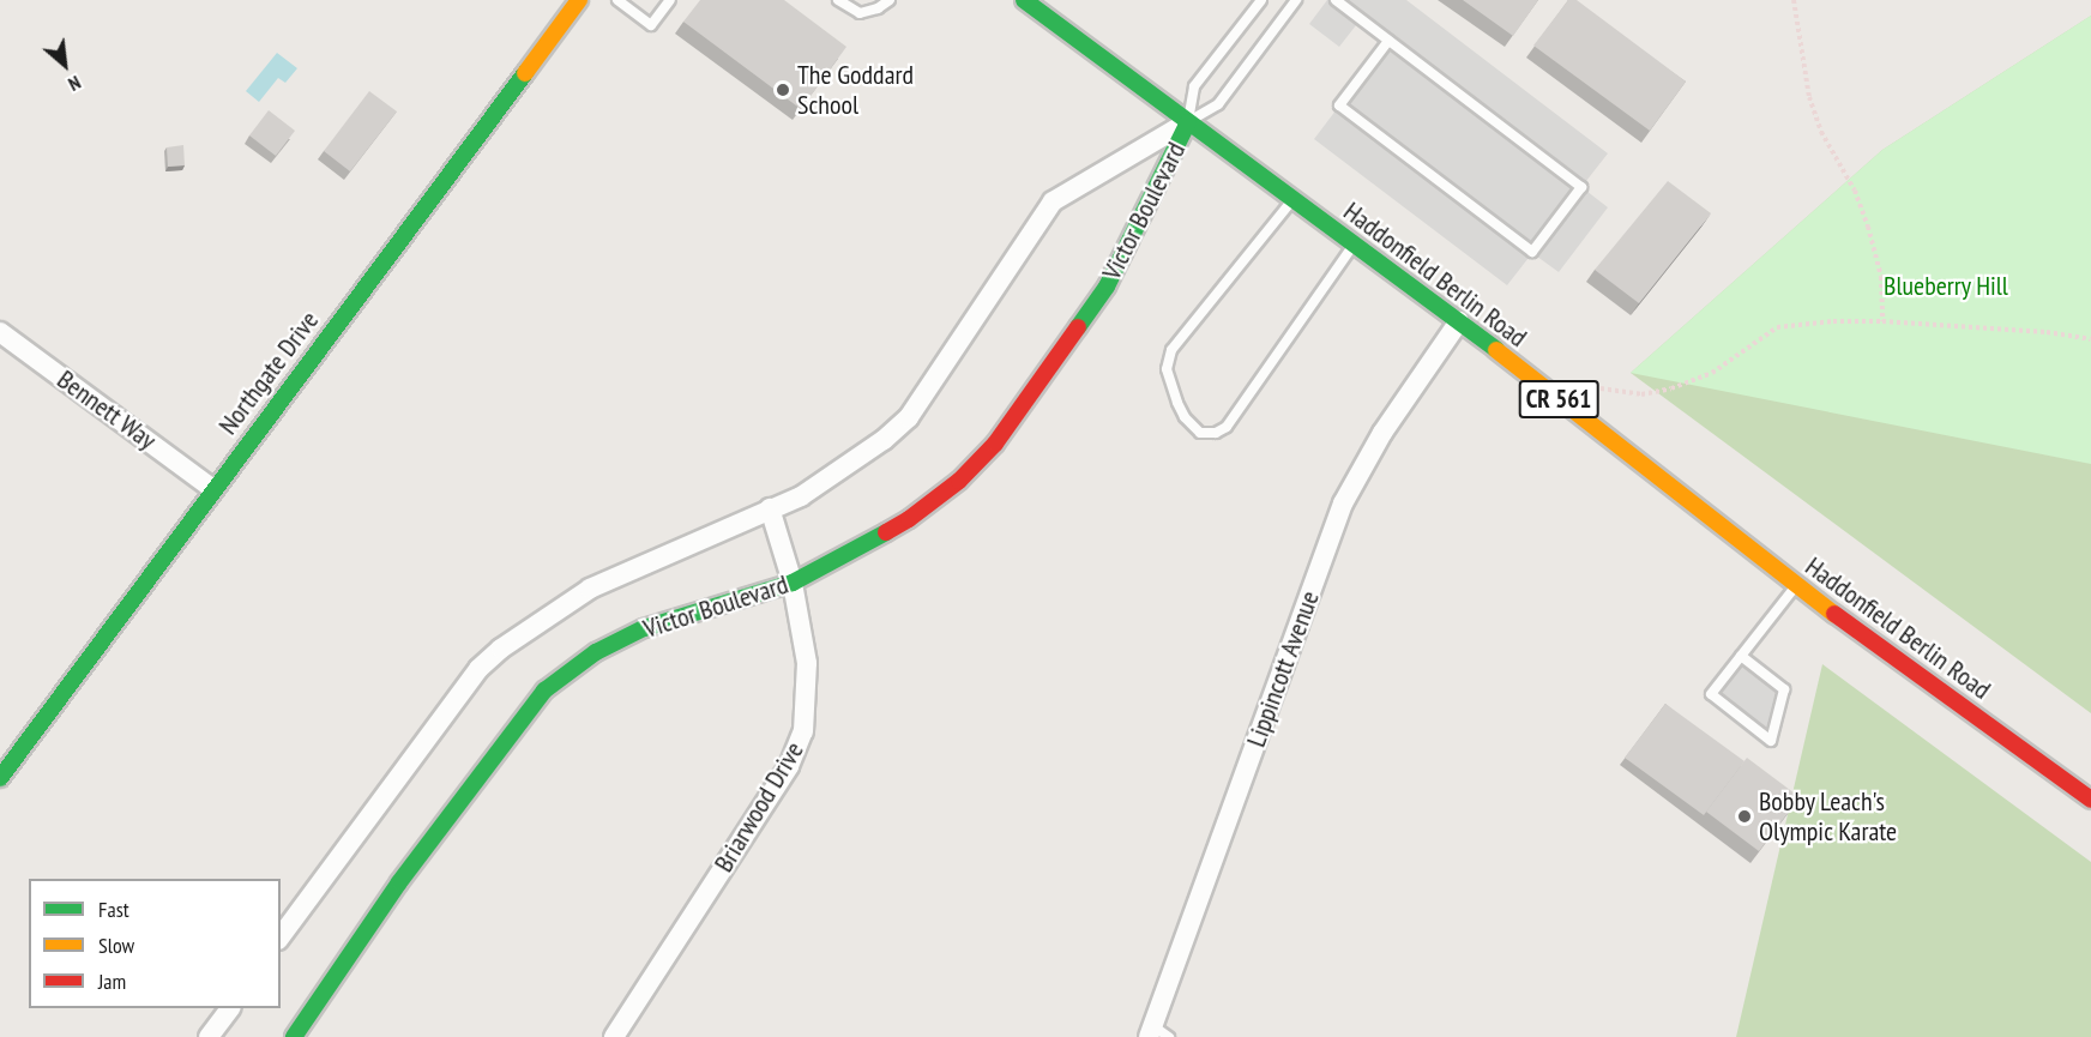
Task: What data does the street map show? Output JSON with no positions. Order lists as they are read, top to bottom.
{
  "streets": {
    "street": [
      "Victor Boulevard",
      "Haddonfield Berlin Road",
      "Northgate Drive",
      "CR 561",
      "Bennett Way",
      "Lippincott Avenue",
      "Briarwood Drive"
    ]
  },
  "crossings": [
    ["Victor Boulevard", "Haddonfield Berlin Road"],
    ["Victor Boulevard", "Briarwood Drive"],
    ["Haddonfield Berlin Road", "Lippincott Avenue"],
    ["Northgate Drive", "Bennett Way"]
  ],
  "parks": ["Blueberry Hill"],
  "places": ["The Goddard School", "Bobby Leach's Olympic Karate"],
  "legend": ["Fast", "Slow", "Jam"],
  "north": "bottom right"
}
